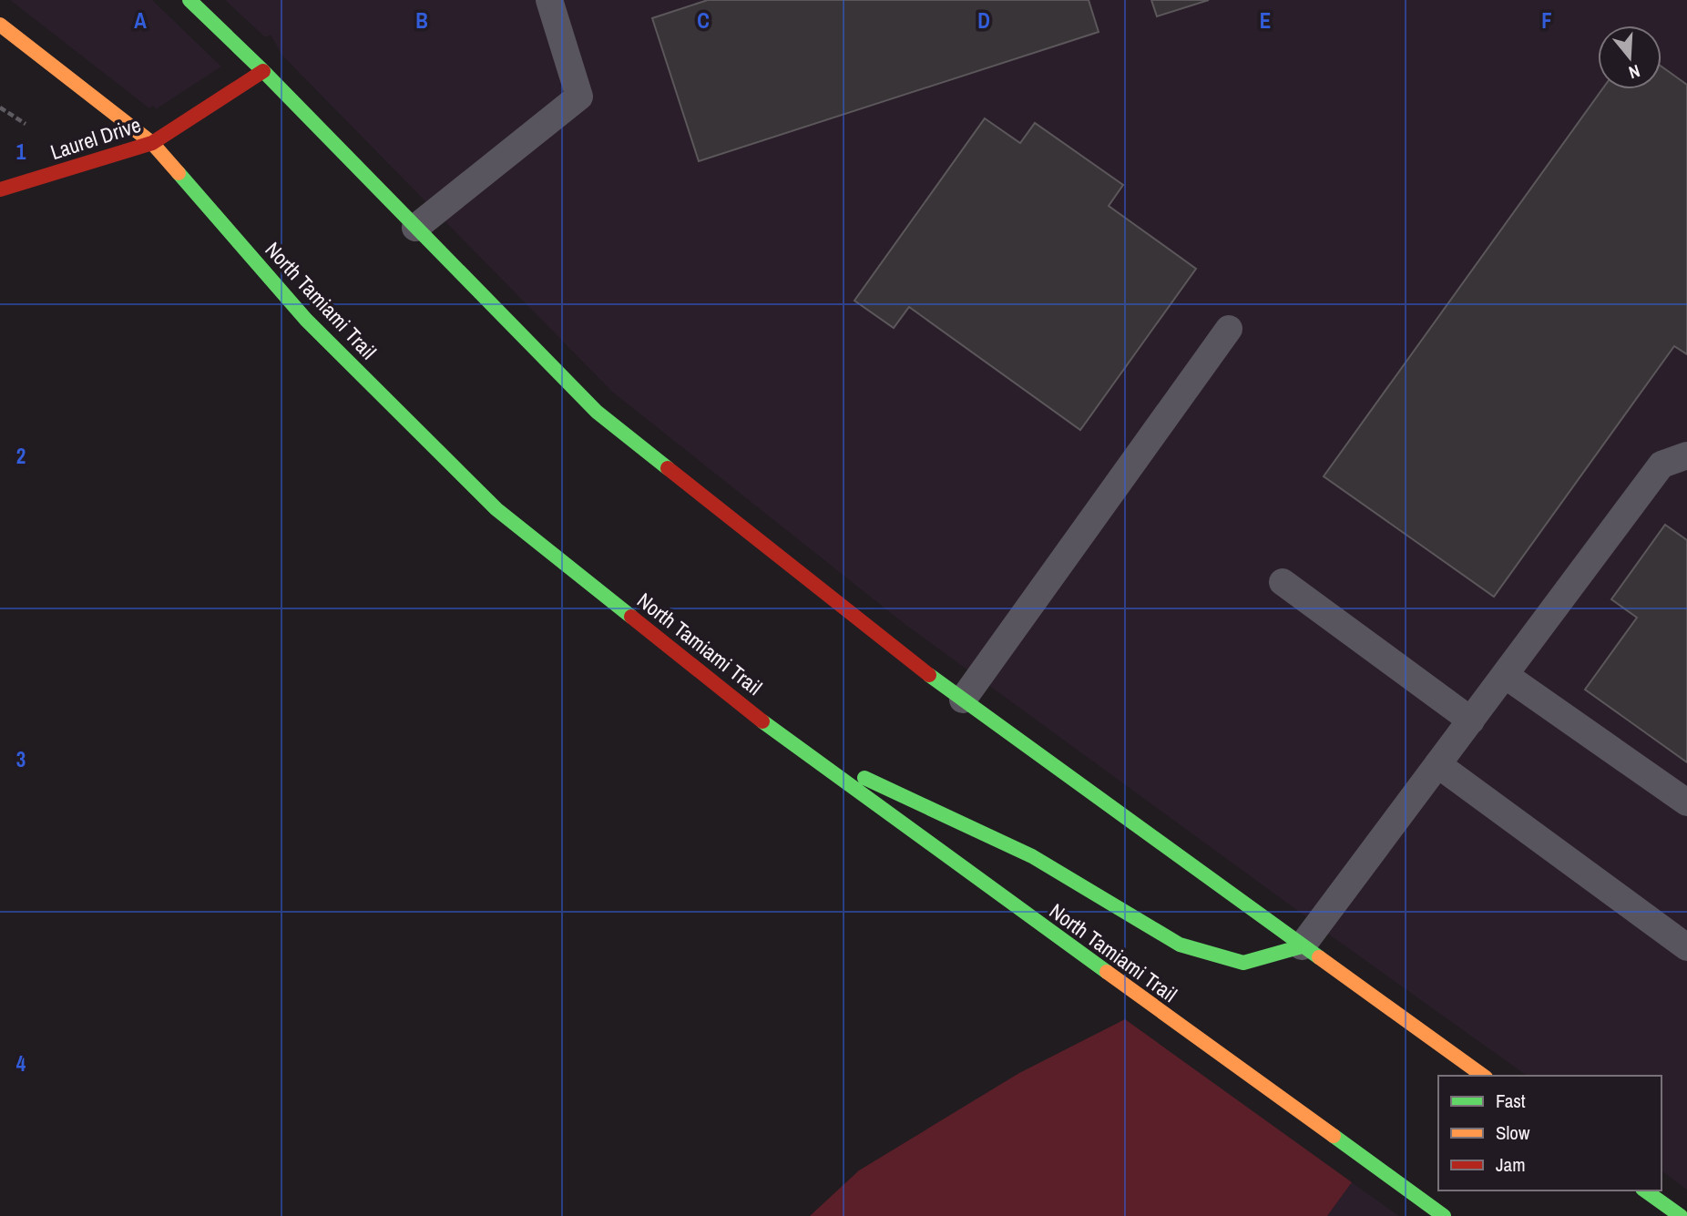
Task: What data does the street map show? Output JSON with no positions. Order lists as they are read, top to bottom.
{
  "streets": {
    "main road": ["Laurel Drive", "North Tamiami Trail"]
  },
  "crossings": [
    ["Laurel Drive", "North Tamiami Trail"]
  ],
  "legend": ["Fast", "Slow", "Jam"],
  "north": "bottom",
  "grid": {
    "columns": [
      "A",
      "B",
      "C",
      "D",
      "E",
      "F"
    ],
    "rows": [
      "1",
      "2",
      "3",
      "4"
    ]
  }
}
